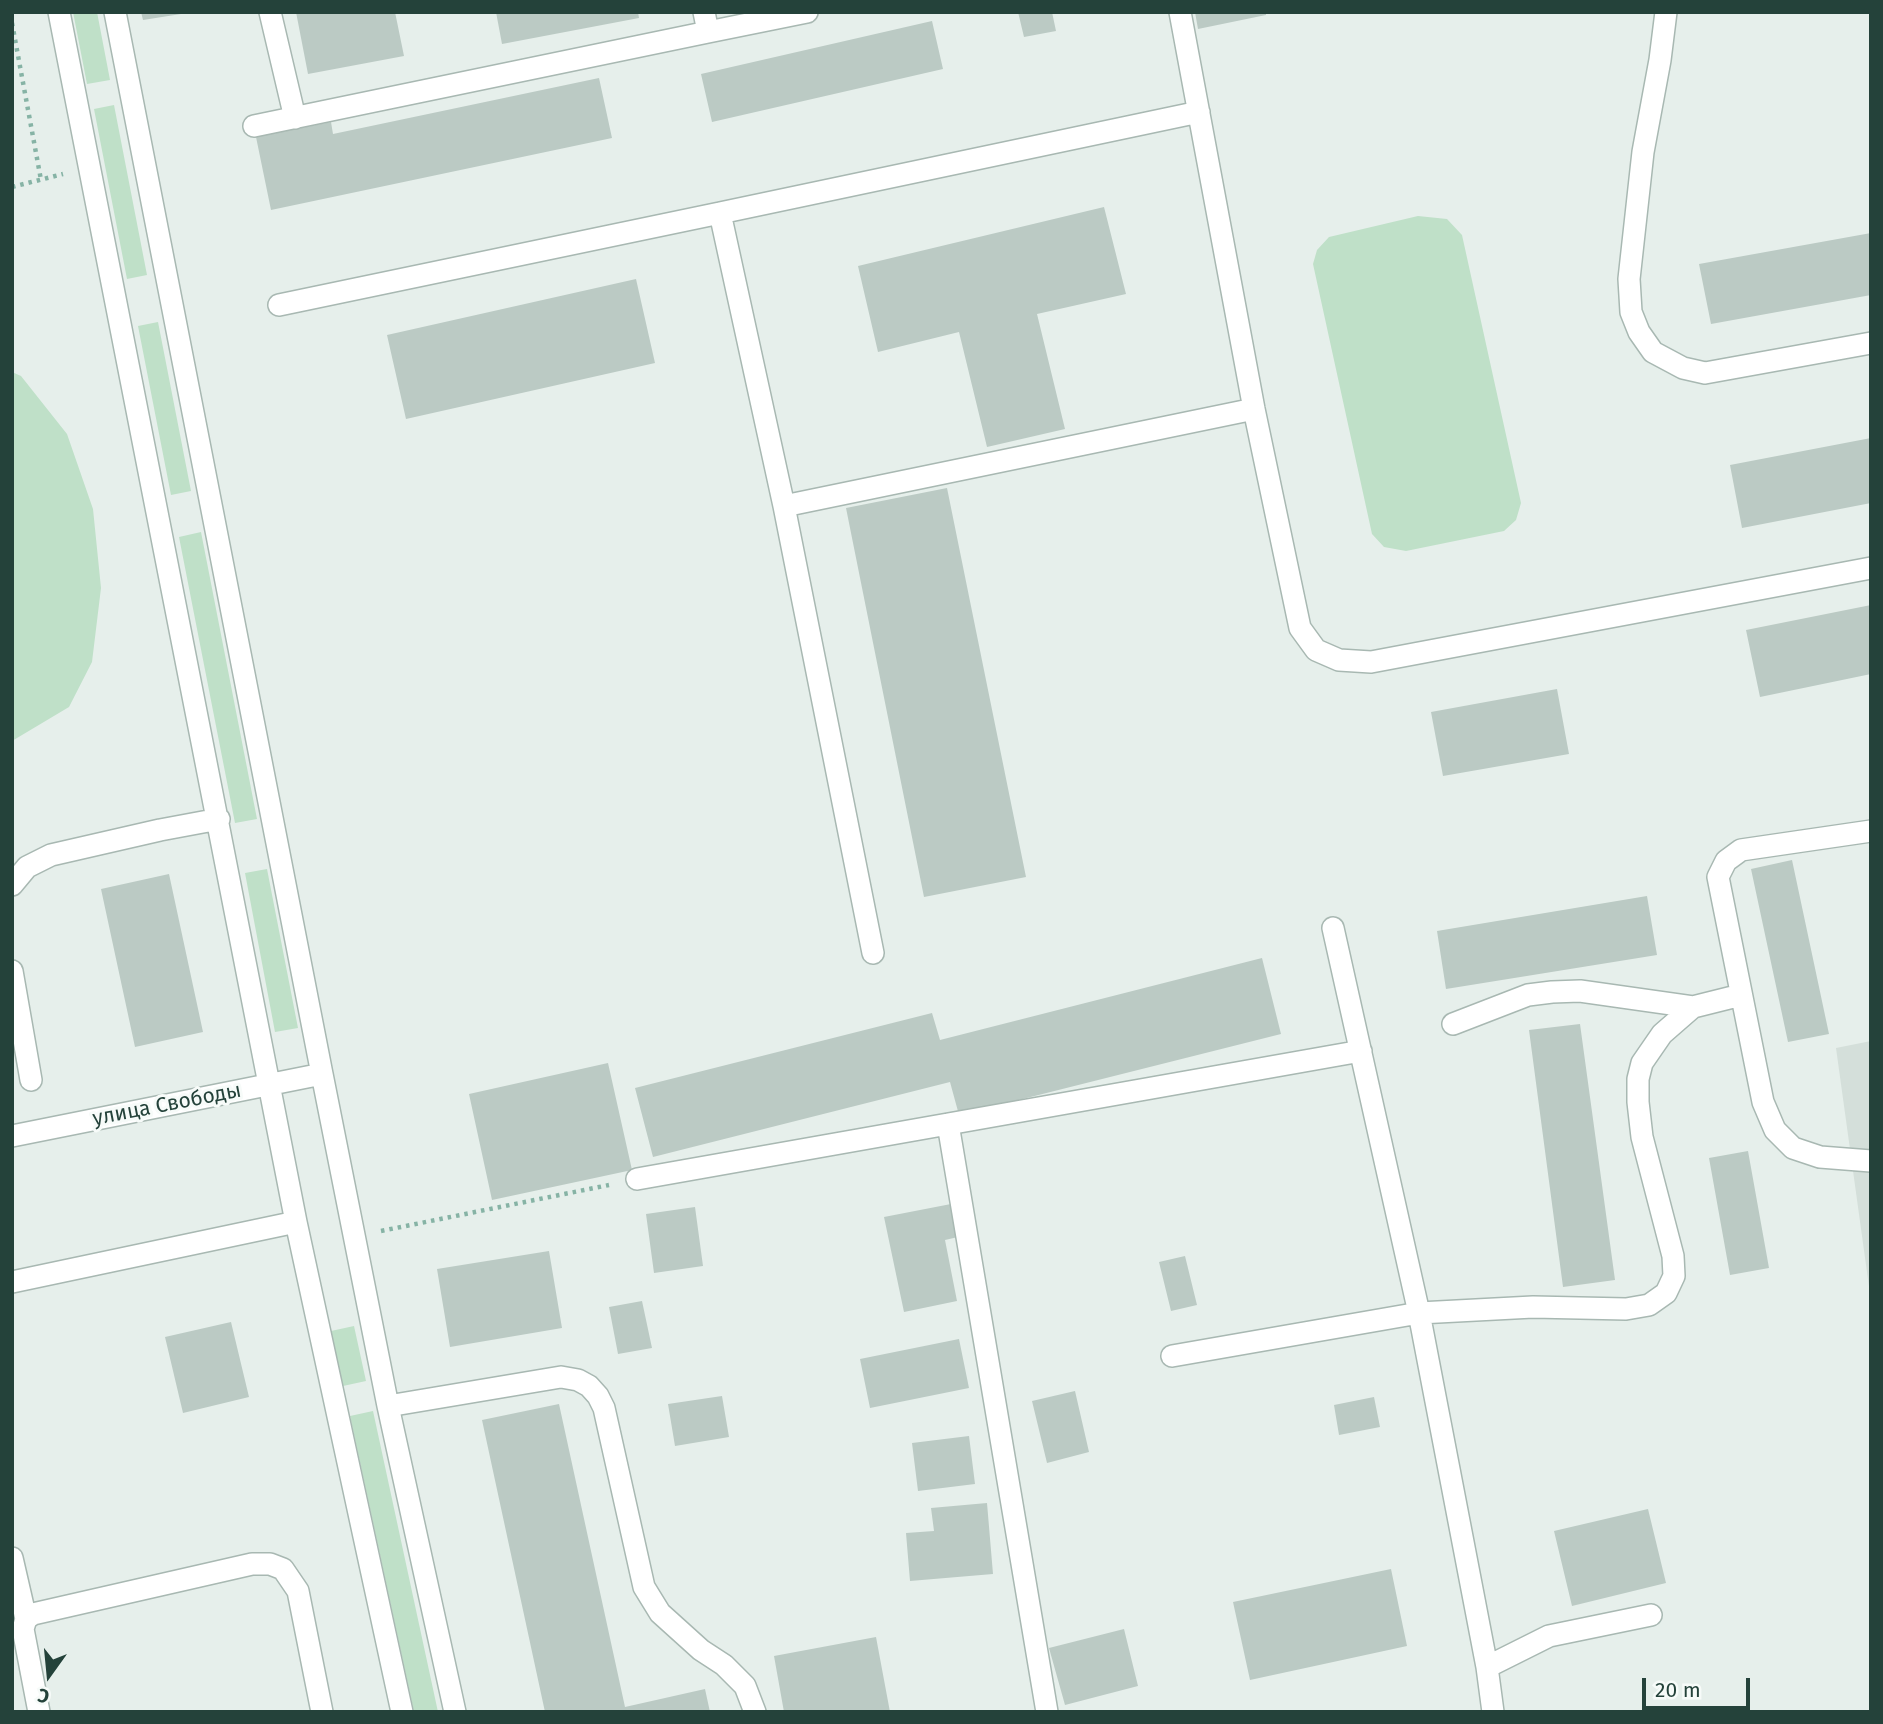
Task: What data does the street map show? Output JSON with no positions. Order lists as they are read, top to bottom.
{
  "streets": {
    "street": ["улица Свободы"]
  },
  "scale_bar": "20 m",
  "north": "bottom"
}
